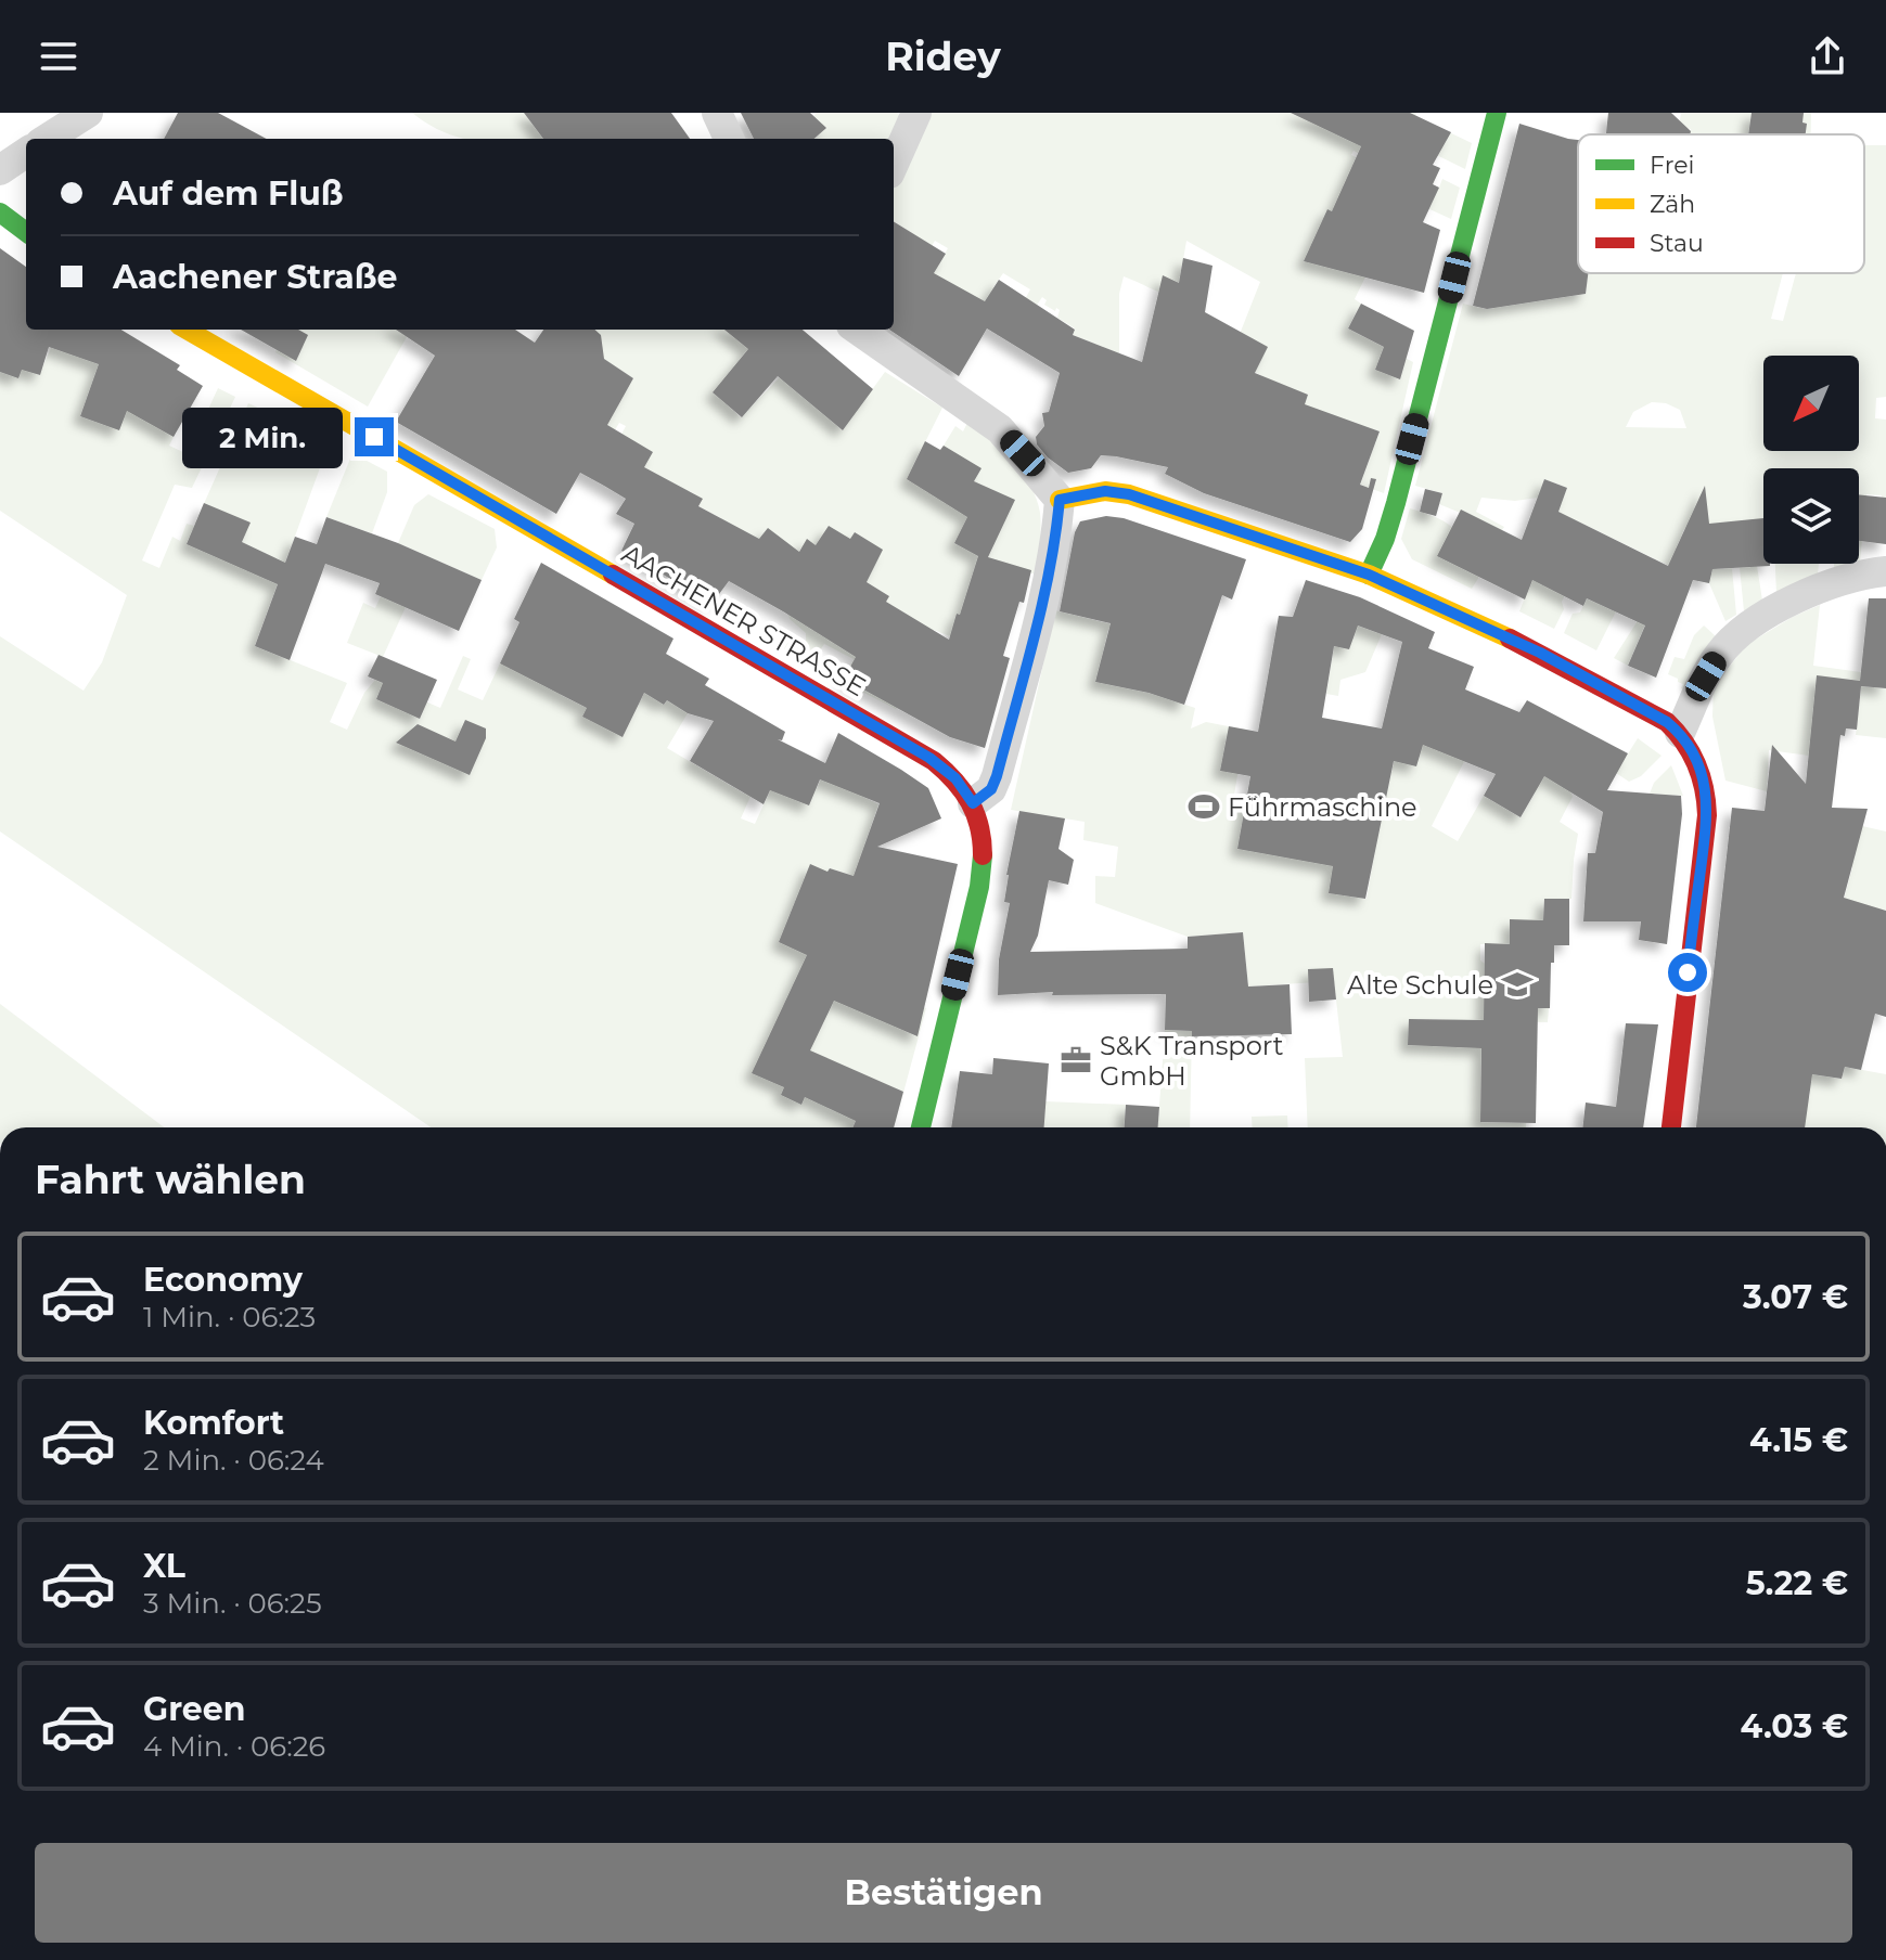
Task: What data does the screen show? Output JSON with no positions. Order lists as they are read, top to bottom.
{
  "streets": {
    "street": ["AACHENER STRASSE"]
  },
  "places": {
    "sports": ["Führmaschine"],
    "school or university": ["Alte Schule"],
    "office": ["S&K Transport GmbH"]
  },
  "legend": ["Frei", "Zäh", "Stau"],
  "north": "bottom left",
  "page": {
    "header": "Ridey",
    "banner": ["Auf dem Fluß", "Aachener Straße"],
    "bubble": "2 Min.",
    "heading": "Fahrt wählen",
    "list": [
      {
        "name": "Economy",
        "note": "1 Min. · 06:23",
        "value": "3.07 €"
      },
      {
        "name": "Komfort",
        "note": "2 Min. · 06:24",
        "value": "4.15 €"
      },
      {
        "name": "XL",
        "note": "3 Min. · 06:25",
        "value": "5.22 €"
      },
      {
        "name": "Green",
        "note": "4 Min. · 06:26",
        "value": "4.03 €"
      }
    ],
    "buttons": "Bestätigen"
  }
}
